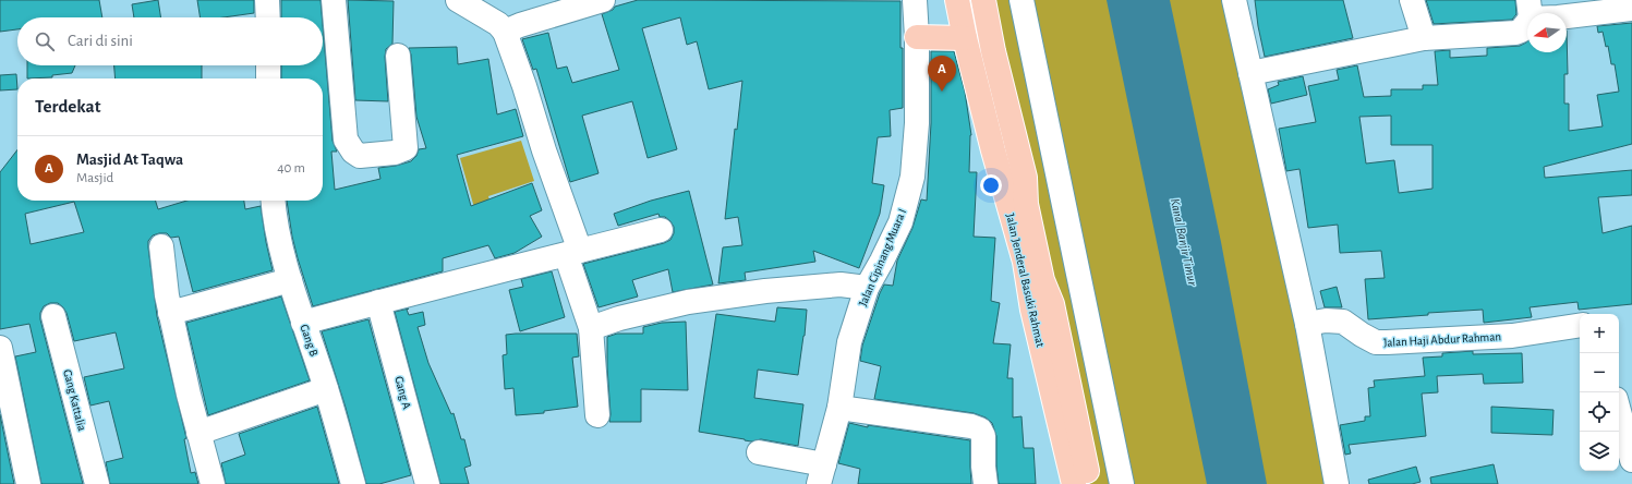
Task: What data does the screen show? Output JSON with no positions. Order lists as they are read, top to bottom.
{
  "streets": {
    "main road": ["Jalan Jenderal Basuki Rahmat"],
    "street": [
      "Jalan Cipinang Muara I",
      "Jalan Haji Abdur Rahman",
      "Gang B",
      "Gang A",
      "Gang Kattalia"
    ]
  },
  "water": ["Kanal Banjir Timur"],
  "north": "left",
  "page": {
    "search": "Cari di sini",
    "pins": "A",
    "heading": "Terdekat",
    "list": [
      {
        "mark": "A",
        "name": "Masjid At Taqwa",
        "note": "Masjid",
        "value": "40 m"
      }
    ],
    "map_buttons": ["+", "−"]
  }
}
